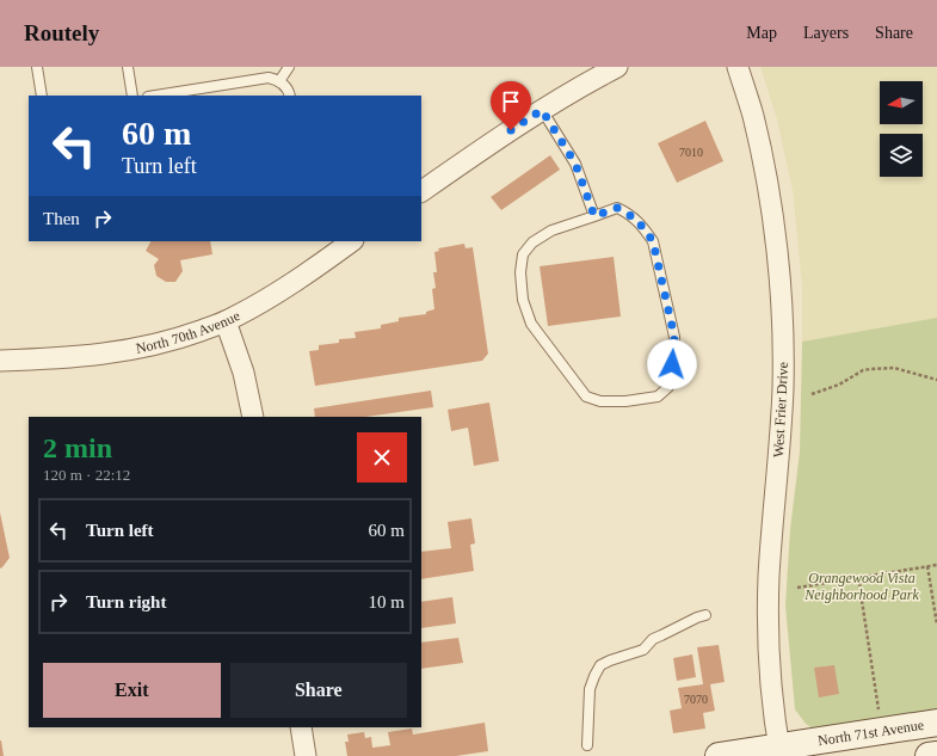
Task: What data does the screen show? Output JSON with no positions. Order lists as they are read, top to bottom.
{
  "streets": {
    "street": ["North 70th Avenue", "West Frier Drive", "North 71st Avenue"]
  },
  "crossings": [
    ["West Frier Drive", "North 71st Avenue"]
  ],
  "parks": ["Orangewood Vista Neighborhood Park"],
  "house_numbers": ["7010", "7070"],
  "north": "left",
  "page": {
    "header": "Routely",
    "nav": ["Map", "Layers", "Share"],
    "turn": ["60 m", "Turn left"],
    "then": "Then",
    "heading": ["2 min", "120 m · 22:12"],
    "list": [
      {
        "name": "Turn left",
        "value": "60 m"
      },
      {
        "name": "Turn right",
        "value": "10 m"
      }
    ],
    "buttons": ["Exit", "Share"]
  }
}
